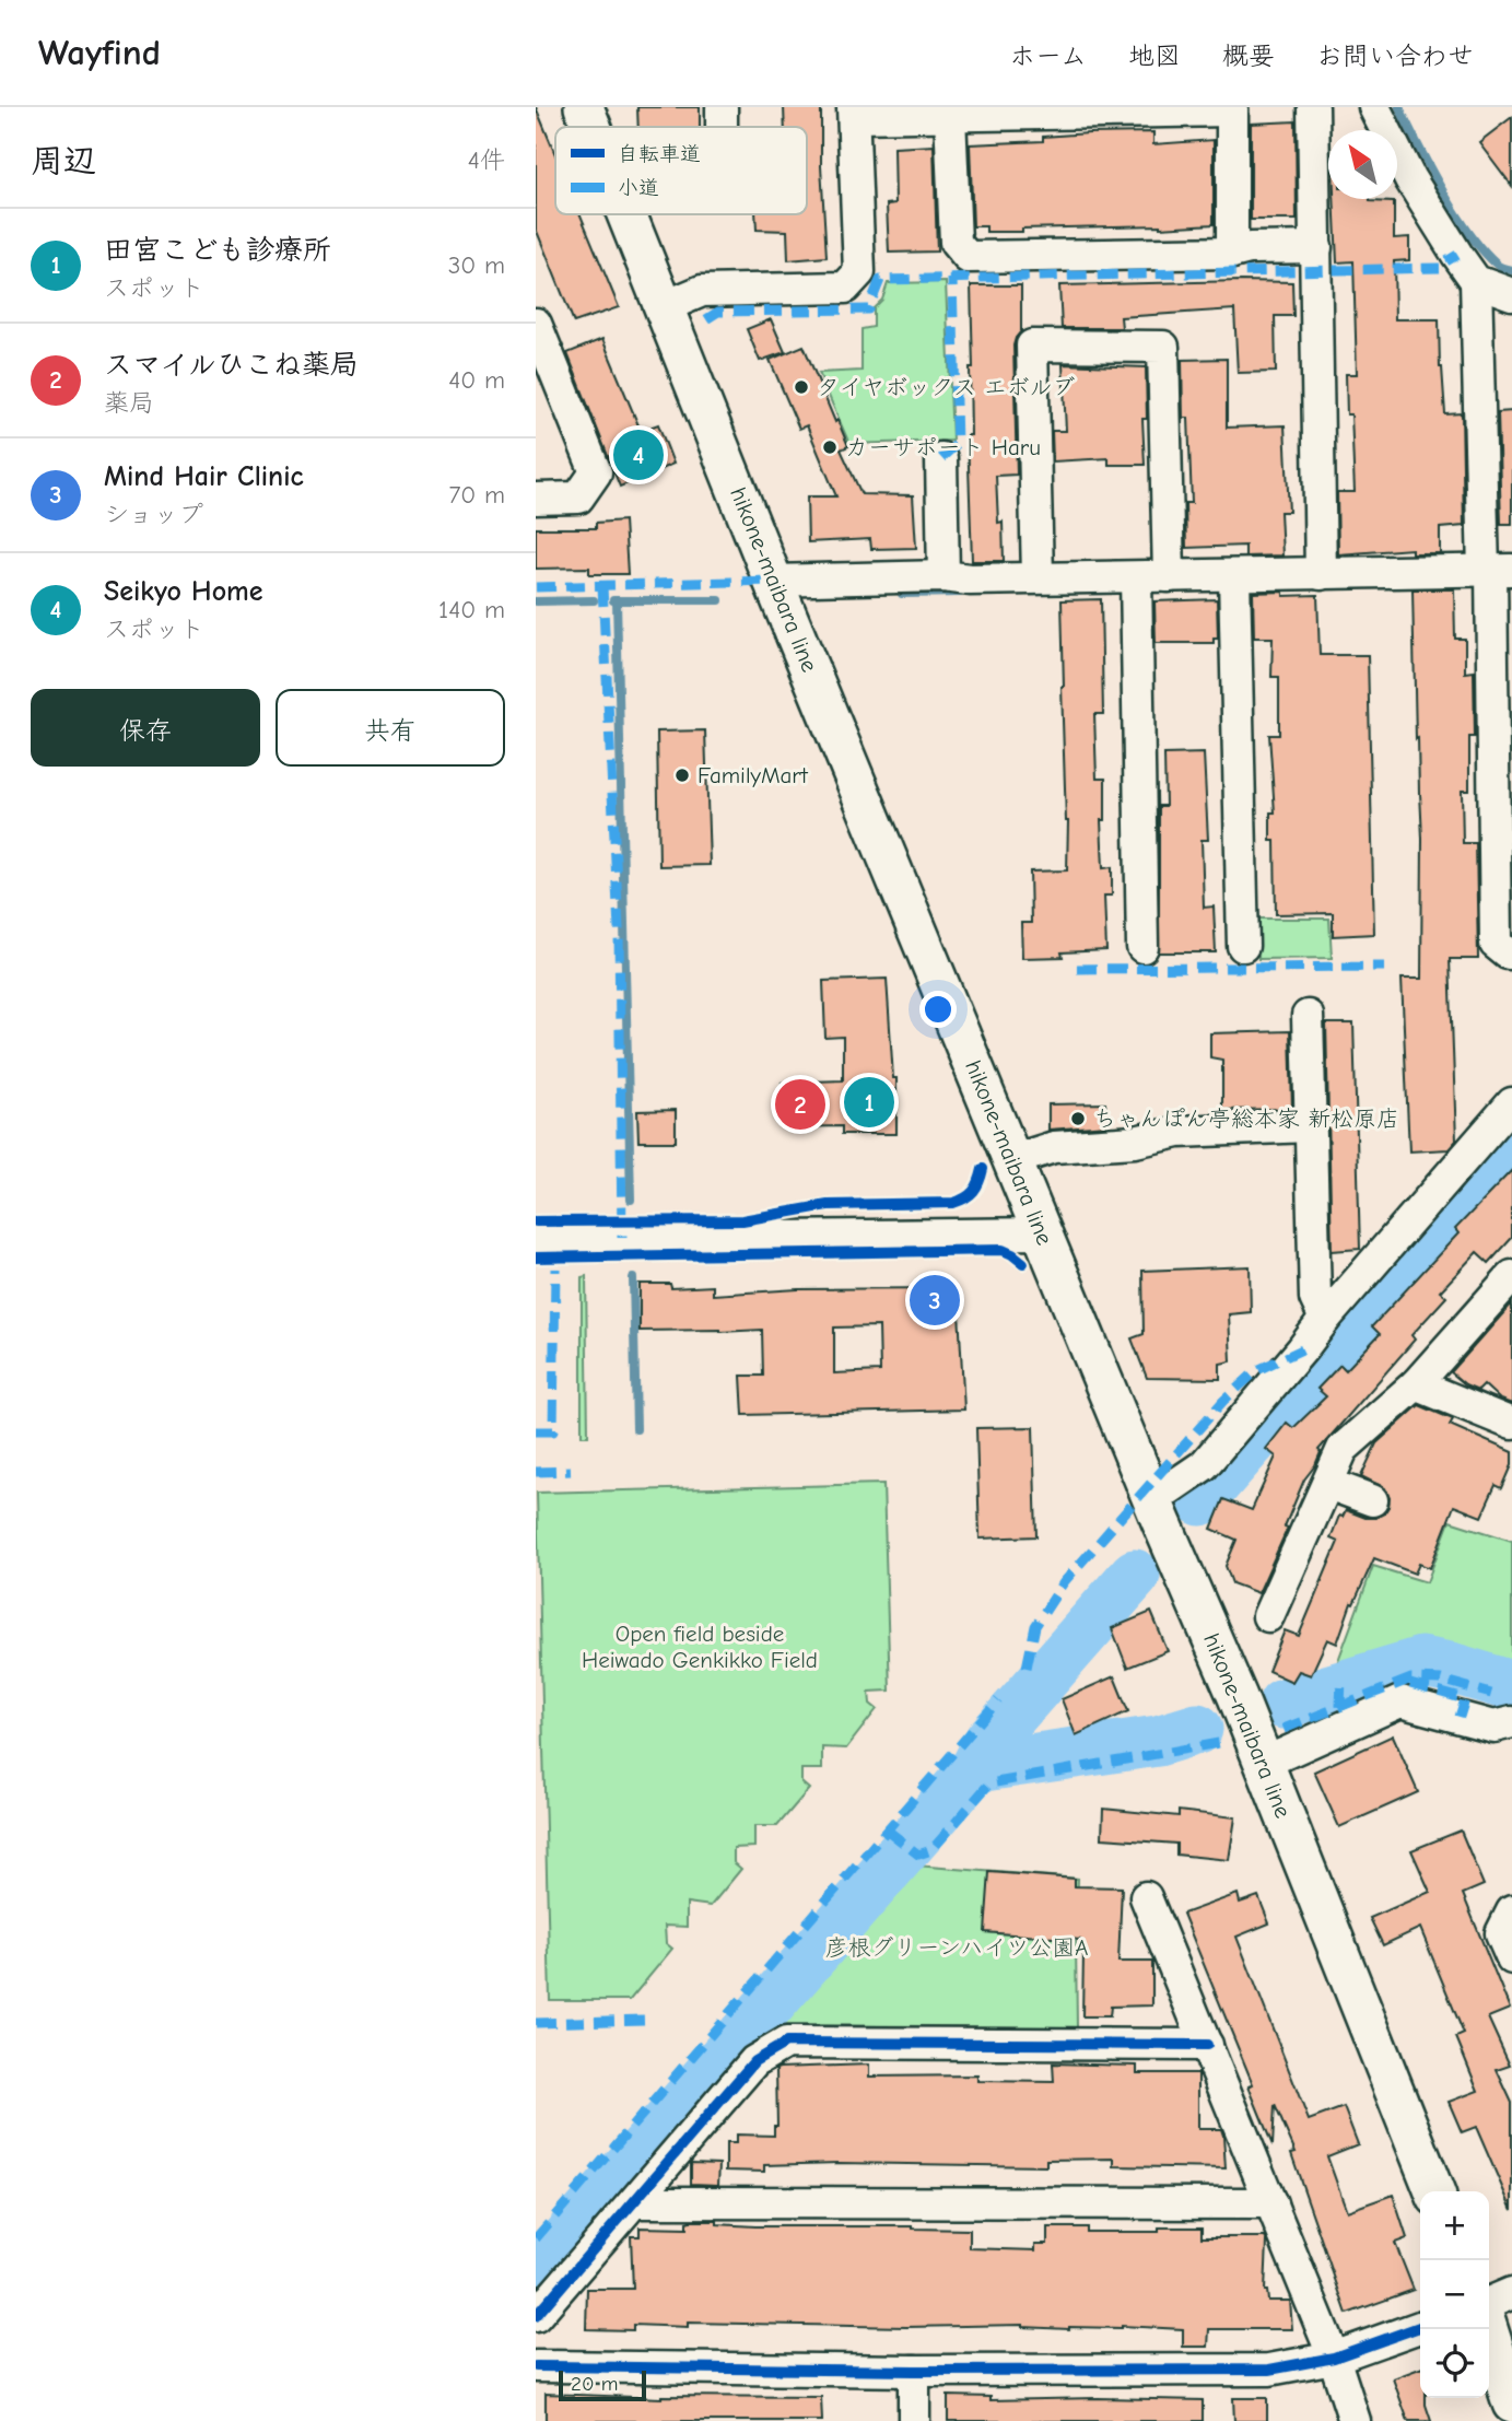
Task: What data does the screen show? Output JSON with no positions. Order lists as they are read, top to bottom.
{
  "streets": {
    "main road": ["hikone-maibara line"]
  },
  "parks": ["Open field beside Heiwado Genkikko Field", "彦根グリーンハイツ公園A"],
  "places": [
    "タイヤボックス エボルブ",
    "カーサポート Haru",
    "FamilyMart",
    "ちゃんぽん亭総本家 新松原店"
  ],
  "legend": ["自転車道", "小道"],
  "scale_bar": "20 m",
  "north": "top left",
  "page": {
    "header": "Wayfind",
    "nav": [
      "ホーム",
      "地図",
      "概要",
      "お問い合わせ"
    ],
    "heading": ["周辺", "4件"],
    "list": [
      {
        "mark": "1",
        "name": "田宮こども診療所",
        "note": "スポット",
        "value": "30 m"
      },
      {
        "mark": "2",
        "name": "スマイルひこね薬局",
        "note": "薬局",
        "value": "40 m"
      },
      {
        "mark": "3",
        "name": "Mind Hair Clinic",
        "note": "ショップ",
        "value": "70 m"
      },
      {
        "mark": "4",
        "name": "Seikyo Home",
        "note": "スポット",
        "value": "140 m"
      }
    ],
    "pins": [
      "4",
      "1",
      "2",
      "3"
    ],
    "buttons": ["保存", "共有"],
    "map_buttons": ["+", "−"],
    "scale": "20 m"
  }
}
